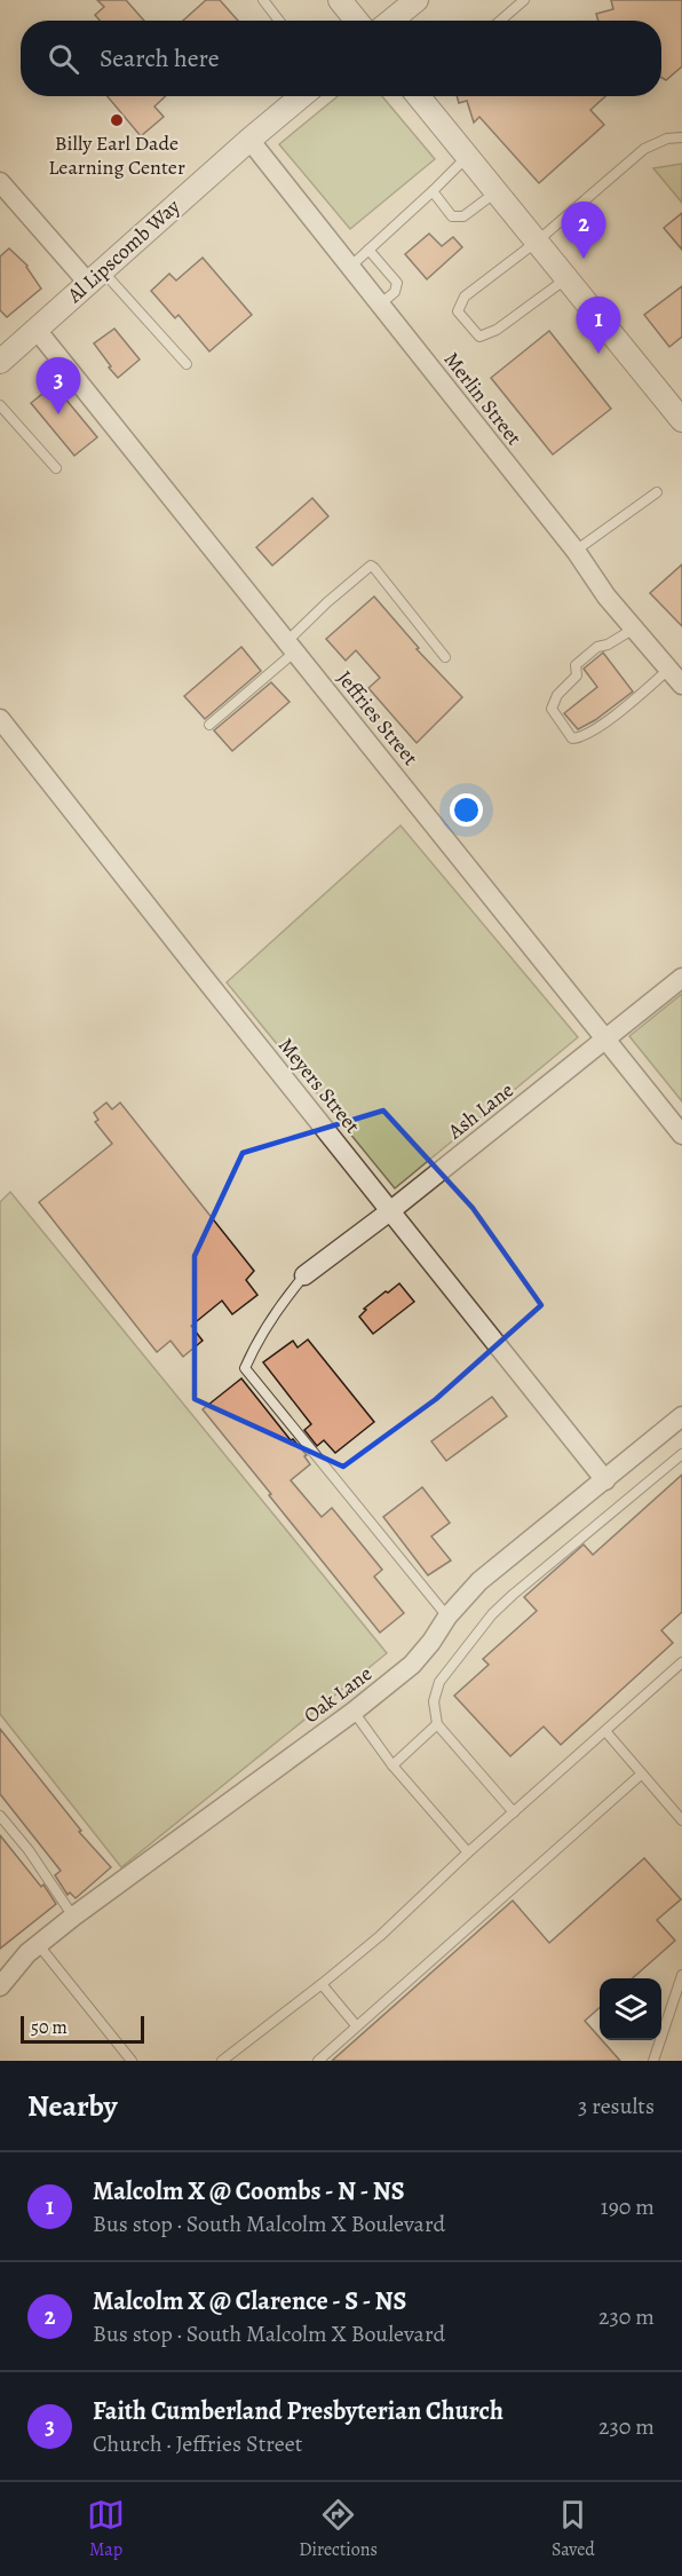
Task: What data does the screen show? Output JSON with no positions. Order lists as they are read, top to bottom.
{
  "streets": {
    "street": [
      "Al Lipscomb Way",
      "Merlin Street",
      "Jeffries Street",
      "Meyers Street",
      "Ash Lane",
      "Oak Lane"
    ]
  },
  "crossings": [
    ["Al Lipscomb Way", "Merlin Street"],
    ["Al Lipscomb Way", "Jeffries Street"],
    ["Jeffries Street", "Ash Lane"],
    ["Meyers Street", "Ash Lane"],
    ["Meyers Street", "Oak Lane"]
  ],
  "places": ["Billy Earl Dade Learning Center"],
  "scale_bar": "50 m",
  "page": {
    "search": "Search here",
    "pins": ["2", "1", "3"],
    "scale": "50 m",
    "heading": ["Nearby", "3 results"],
    "list": [
      {
        "mark": "1",
        "name": "Malcolm X @ Coombs - N - NS",
        "note": "Bus stop · South Malcolm X Boulevard",
        "value": "190 m"
      },
      {
        "mark": "2",
        "name": "Malcolm X @ Clarence - S - NS",
        "note": "Bus stop · South Malcolm X Boulevard",
        "value": "230 m"
      },
      {
        "mark": "3",
        "name": "Faith Cumberland Presbyterian Church",
        "note": "Church · Jeffries Street",
        "value": "230 m"
      }
    ],
    "nav": ["Map", "Directions", "Saved"]
  }
}
